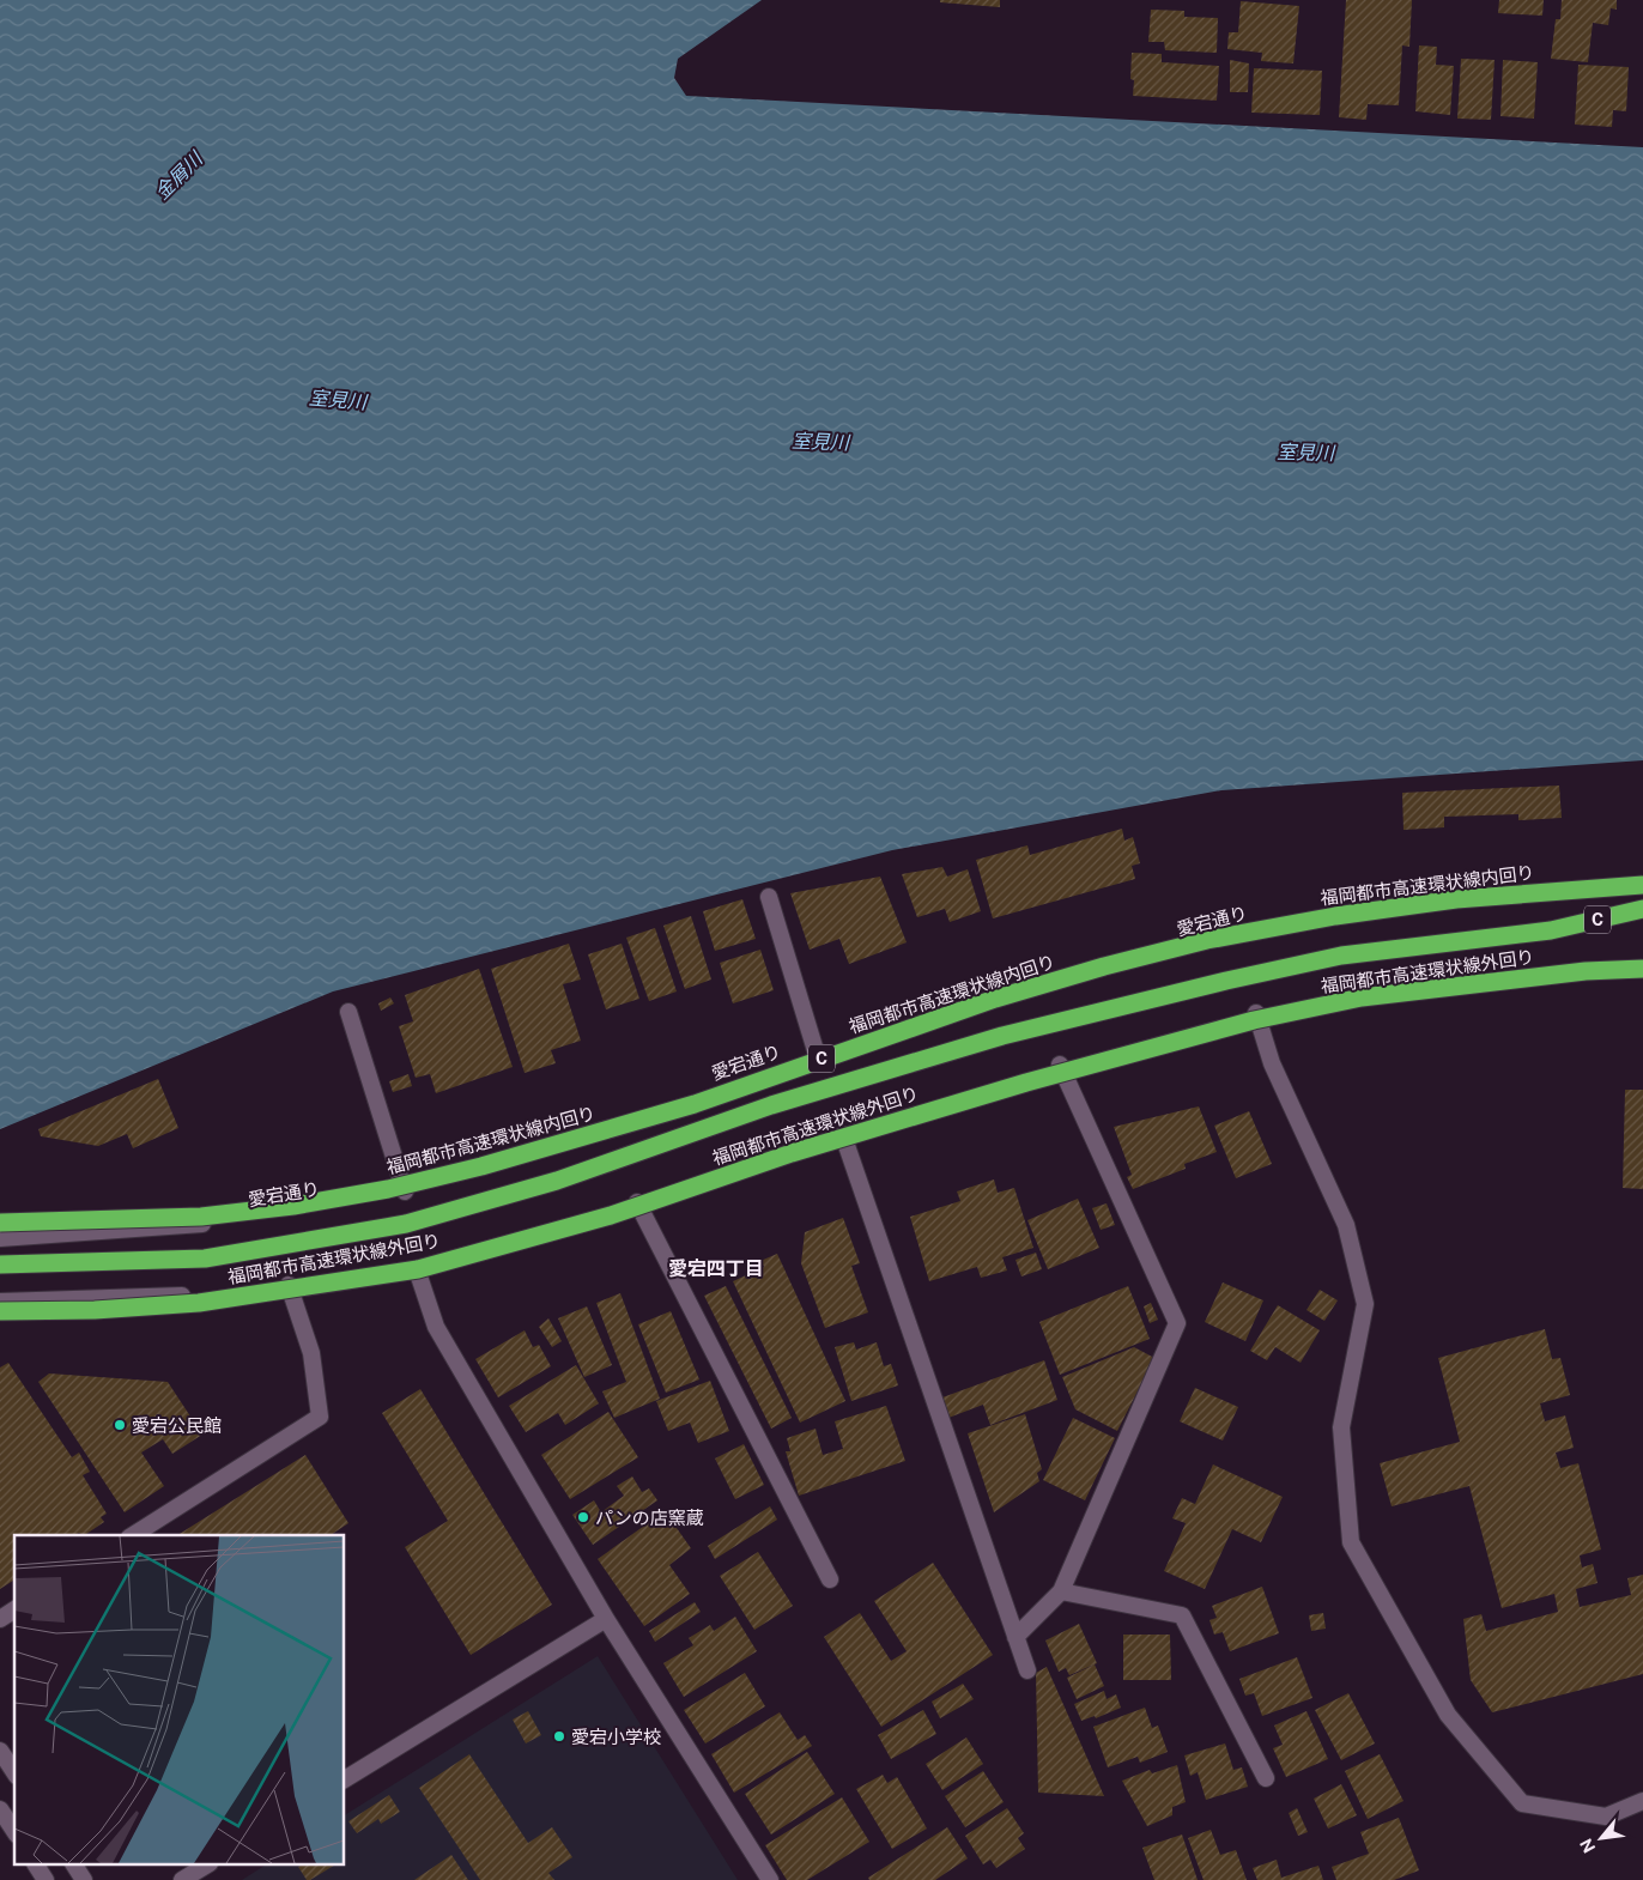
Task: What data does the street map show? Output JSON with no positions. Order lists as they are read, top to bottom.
{
  "streets": {
    "highway": ["福岡都市高速環状線内回り", "C", "福岡都市高速環状線外回り"],
    "street": ["愛宕通り"]
  },
  "crossings": [
    ["福岡都市高速環状線内回り", "愛宕通り"]
  ],
  "districts": ["愛宕四丁目"],
  "water": ["金屑川", "室見川"],
  "places": ["愛宕公民館", "パンの店窯蔵", "愛宕小学校"],
  "north": "bottom left"
}
